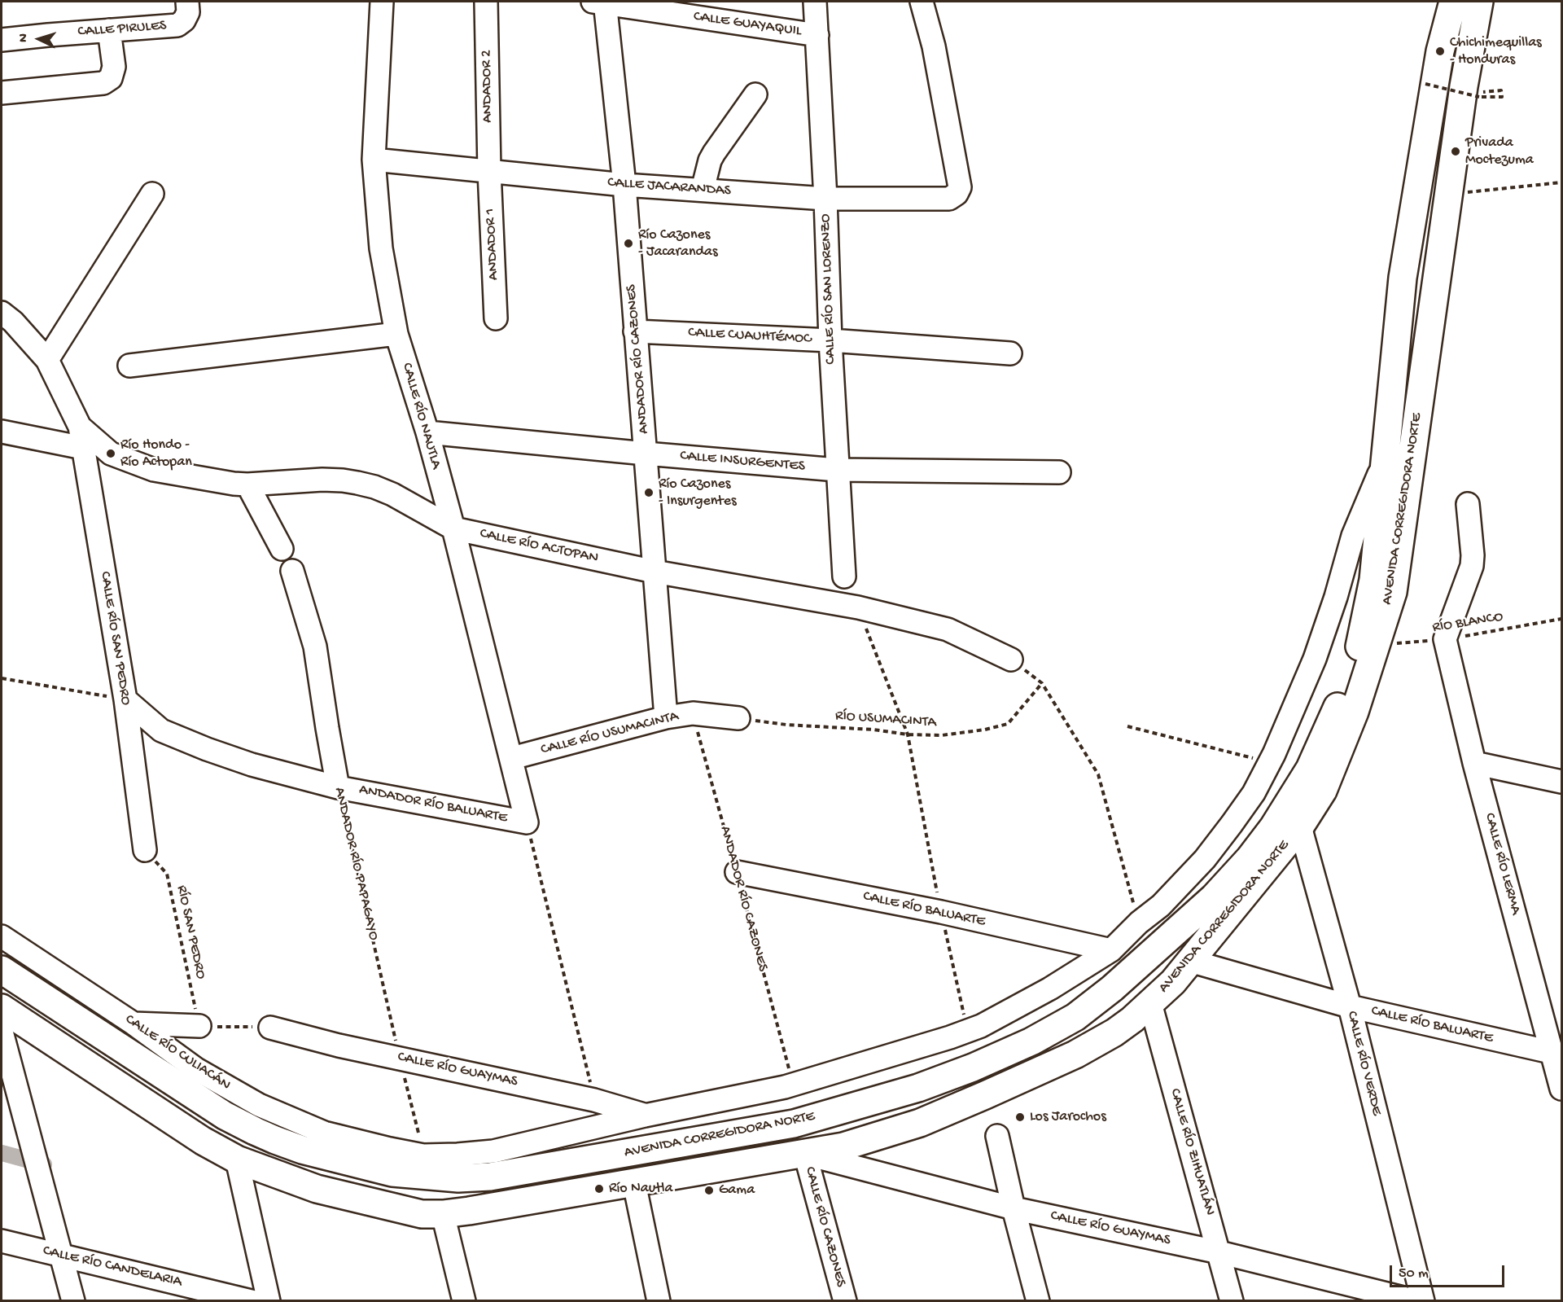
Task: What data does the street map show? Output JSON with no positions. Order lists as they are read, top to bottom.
{
  "streets": {
    "main road": ["AVENIDA CORREGIDORA NORTE"],
    "street": [
      "CALLE GUAYAQUIL",
      "CALLE PIRULES",
      "ANDADOR 2",
      "CALLE JACARANDAS",
      "ANDADOR 1",
      "CALLE RÍO SAN LORENZO",
      "CALLE CUAUHTÉMOC",
      "ANDADOR RÍO CAZONES",
      "CALLE RÍO NAUTLA",
      "CALLE INSURGENTES",
      "CALLE RÍO ACTOPAN",
      "CALLE RÍO SAN PEDRO",
      "CALLE RÍO USUMACINTA",
      "ANDADOR RÍO BALUARTE",
      "ANDADOR RÍO PAPAGAYO",
      "CALLE RÍO LERMA",
      "CALLE RÍO BALUARTE",
      "CALLE RÍO CULIACÁN",
      "CALLE RÍO VERDE",
      "CALLE RÍO GUAYMAS",
      "CALLE RÍO ZIHUATLÁN",
      "CALLE RÍO CAZONES",
      "CALLE RÍO CANDELARIA"
    ],
    "path": ["RÍO BLANCO", "RÍO USUMACINTA", "RÍO SAN PEDRO"]
  },
  "crossings": [
    ["CALLE GUAYAQUIL", "CALLE RÍO SAN LORENZO"],
    ["CALLE GUAYAQUIL", "ANDADOR RÍO CAZONES"],
    ["ANDADOR 2", "CALLE JACARANDAS"],
    ["ANDADOR 2", "ANDADOR 1"],
    ["CALLE JACARANDAS", "ANDADOR 1"],
    ["CALLE JACARANDAS", "CALLE RÍO SAN LORENZO"],
    ["CALLE JACARANDAS", "ANDADOR RÍO CAZONES"],
    ["CALLE JACARANDAS", "CALLE RÍO NAUTLA"],
    ["CALLE RÍO SAN LORENZO", "CALLE CUAUHTÉMOC"],
    ["CALLE RÍO SAN LORENZO", "CALLE INSURGENTES"],
    ["CALLE CUAUHTÉMOC", "ANDADOR RÍO CAZONES"],
    ["ANDADOR RÍO CAZONES", "CALLE INSURGENTES"],
    ["ANDADOR RÍO CAZONES", "CALLE RÍO ACTOPAN"],
    ["ANDADOR RÍO CAZONES", "CALLE RÍO USUMACINTA"],
    ["ANDADOR RÍO CAZONES", "CALLE RÍO BALUARTE"],
    ["CALLE RÍO NAUTLA", "CALLE INSURGENTES"],
    ["CALLE RÍO NAUTLA", "CALLE RÍO ACTOPAN"],
    ["CALLE RÍO NAUTLA", "CALLE RÍO USUMACINTA"],
    ["CALLE RÍO NAUTLA", "ANDADOR RÍO BALUARTE"],
    ["AVENIDA CORREGIDORA NORTE", "RÍO BLANCO"],
    ["AVENIDA CORREGIDORA NORTE", "CALLE RÍO BALUARTE"],
    ["AVENIDA CORREGIDORA NORTE", "CALLE RÍO CULIACÁN"],
    ["AVENIDA CORREGIDORA NORTE", "CALLE RÍO VERDE"],
    ["AVENIDA CORREGIDORA NORTE", "CALLE RÍO GUAYMAS"],
    ["AVENIDA CORREGIDORA NORTE", "CALLE RÍO ZIHUATLÁN"],
    ["AVENIDA CORREGIDORA NORTE", "CALLE RÍO CAZONES"],
    ["CALLE RÍO ACTOPAN", "CALLE RÍO SAN PEDRO"],
    ["RÍO BLANCO", "CALLE RÍO LERMA"],
    ["CALLE RÍO SAN PEDRO", "ANDADOR RÍO BALUARTE"],
    ["CALLE RÍO SAN PEDRO", "RÍO SAN PEDRO"],
    ["RÍO USUMACINTA", "CALLE RÍO USUMACINTA"],
    ["ANDADOR RÍO BALUARTE", "ANDADOR RÍO PAPAGAYO"],
    ["ANDADOR RÍO PAPAGAYO", "CALLE RÍO GUAYMAS"],
    ["CALLE RÍO LERMA", "CALLE RÍO BALUARTE"],
    ["CALLE RÍO BALUARTE", "CALLE RÍO VERDE"],
    ["CALLE RÍO GUAYMAS", "CALLE RÍO ZIHUATLÁN"],
    ["CALLE RÍO GUAYMAS", "CALLE RÍO CAZONES"]
  ],
  "places": [
    "Chichimequillas - Honduras",
    "Privada Moctezuma",
    "Río Cazones - Jacarandas",
    "Río Hondo - Río Actopan",
    "Río Cazones - Insurgentes",
    "Los Jarochos",
    "Río Nautla",
    "Gama"
  ],
  "scale_bar": "50 m",
  "north": "left"
}
